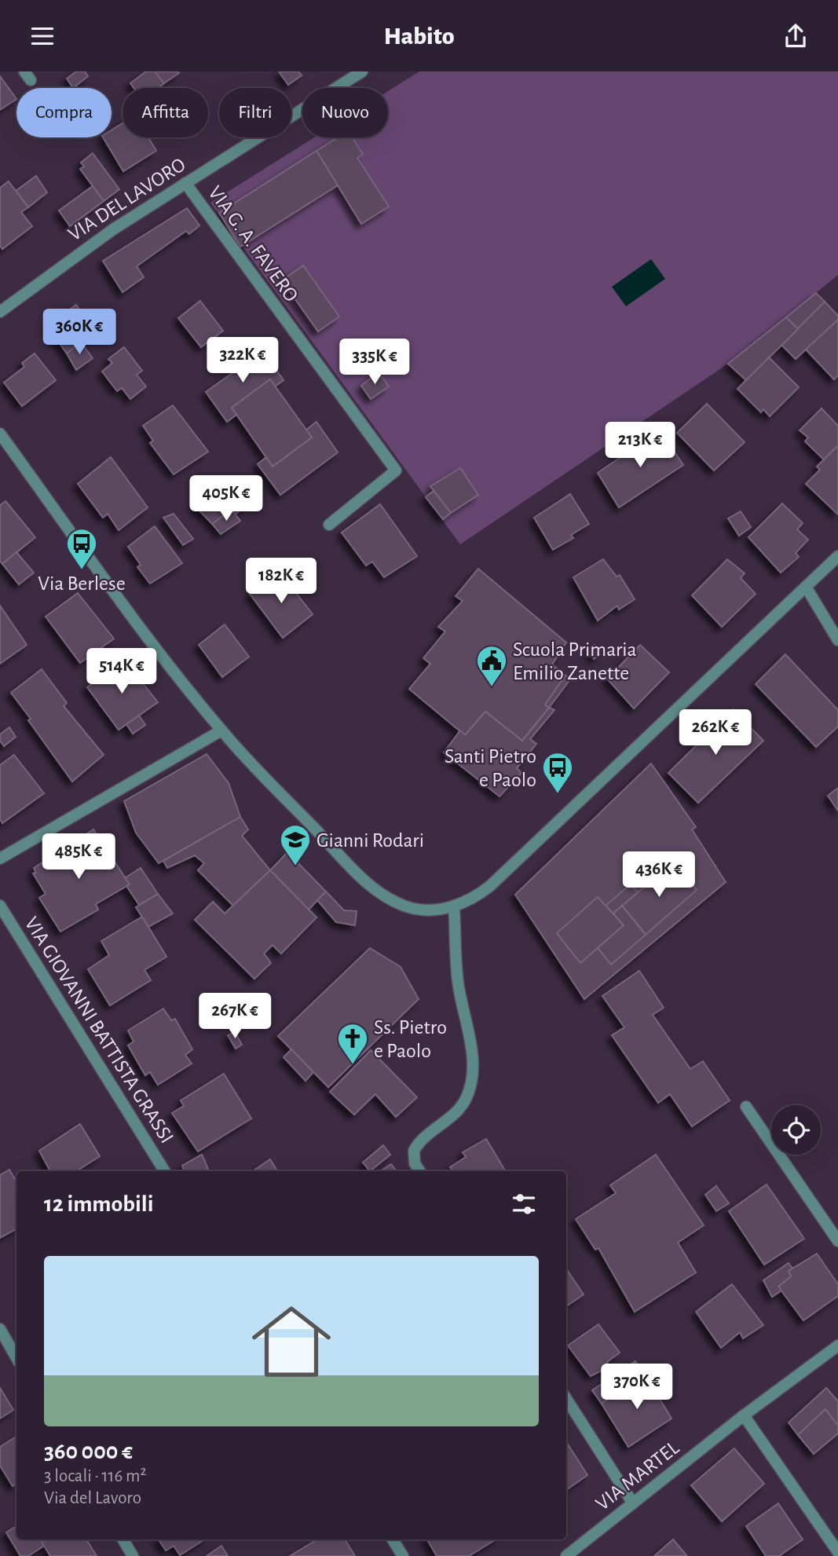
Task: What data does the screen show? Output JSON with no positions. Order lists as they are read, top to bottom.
{
  "streets": {
    "street": [
      "VIA DEL LAVORO",
      "VIA G. A. FAVERO",
      "VIA GIOVANNI BATTISTA GRASSI",
      "VIA MARTEL"
    ]
  },
  "crossings": [
    ["VIA DEL LAVORO", "VIA G. A. FAVERO"]
  ],
  "places": {
    "bus stop": ["Via Berlese", "Santi Pietro e Paolo"],
    "public building": ["Scuola Primaria Emilio Zanette"],
    "school or university": ["Gianni Rodari"],
    "church": ["Ss. Pietro e Paolo"]
  },
  "page": {
    "header": "Habito",
    "chip": [
      "Compra",
      "Affitta",
      "Filtri",
      "Nuovo"
    ],
    "price": [
      "360K €",
      "322K €",
      "335K €",
      "213K €",
      "405K €",
      "182K €",
      "514K €",
      "262K €",
      "485K €",
      "436K €",
      "267K €",
      "370K €"
    ],
    "heading": "12 immobili",
    "list": [
      {
        "name": "360 000 €",
        "note": "3 locali · 116 m² · Via del Lavoro"
      }
    ]
  }
}
